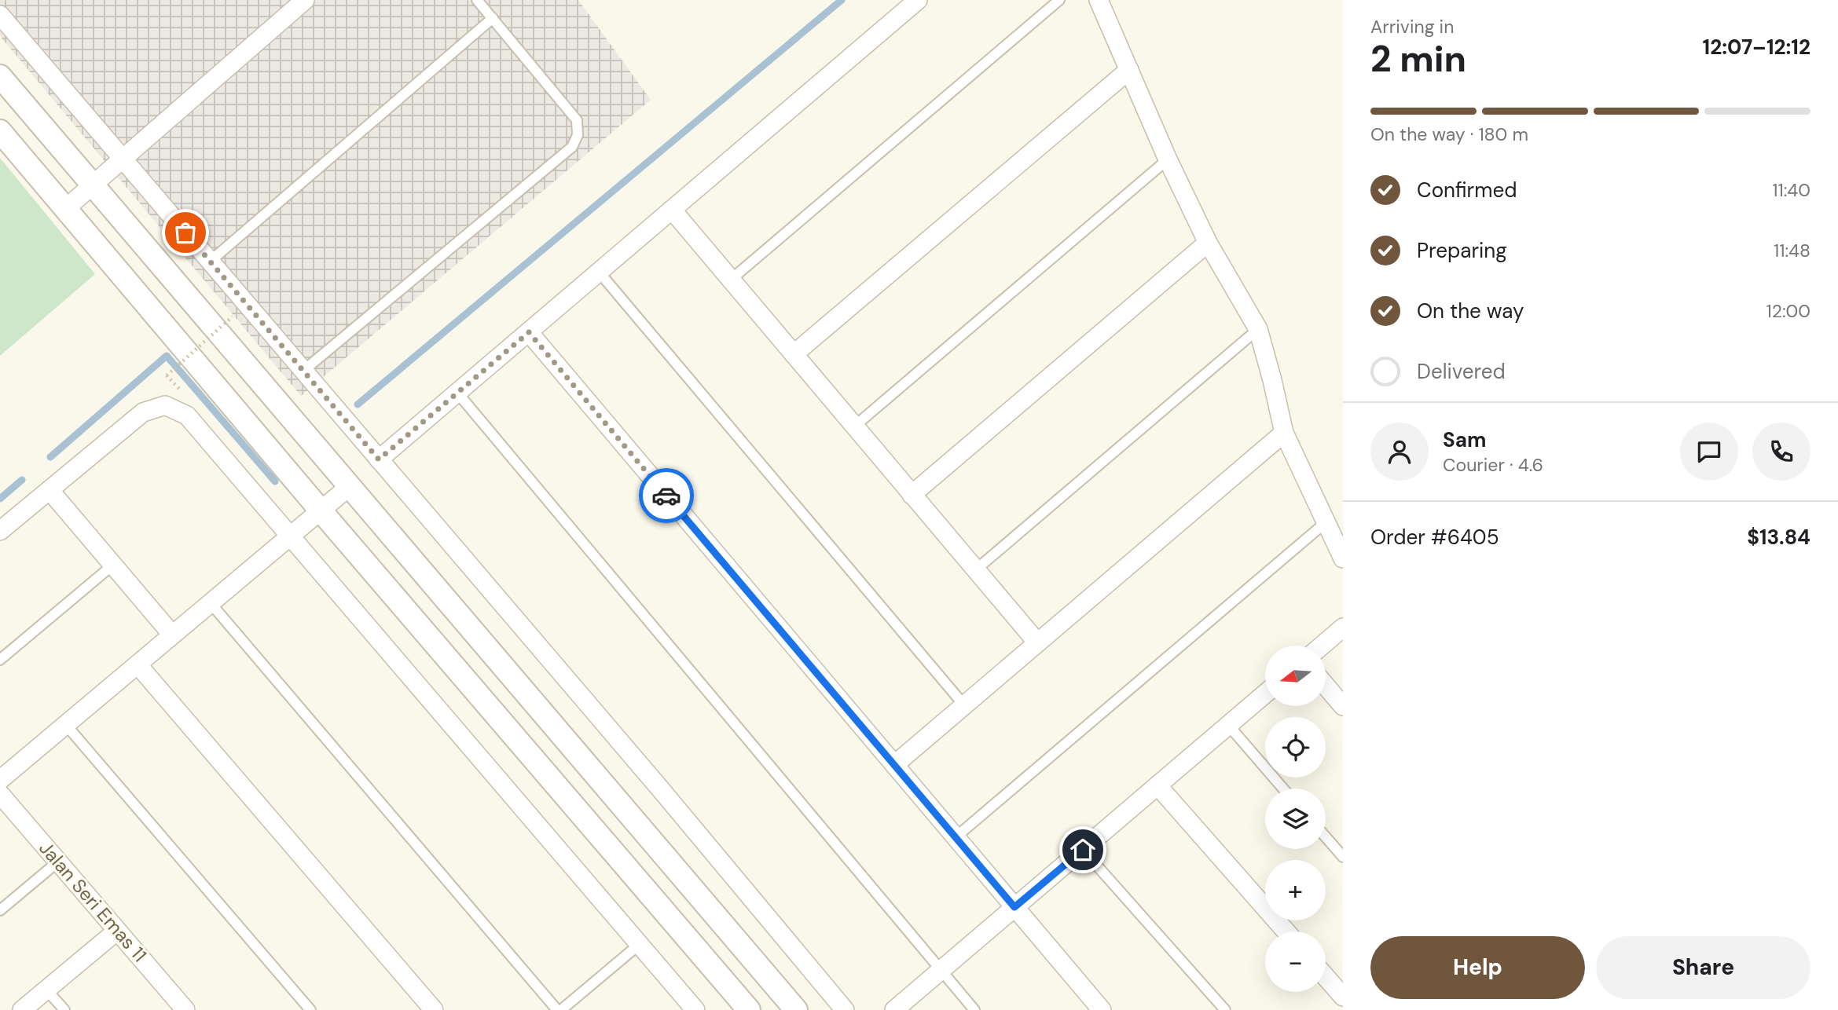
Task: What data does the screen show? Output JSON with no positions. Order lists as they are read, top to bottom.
{
  "streets": {
    "street": ["Jalan Seri Emas 11"]
  },
  "north": "left",
  "page": {
    "heading": ["2 min", "Arriving in", "12:07–12:12"],
    "panel": [
      "Sam",
      "Courier · 4.6",
      "Order #6405",
      "$13.84"
    ],
    "bar": "On the way · 180 m",
    "list": [
      ["Confirmed", "11:40"],
      ["Preparing", "11:48"],
      ["On the way", "12:00"],
      "Delivered"
    ],
    "map_buttons": ["+", "−"],
    "buttons": ["Help", "Share"]
  }
}
